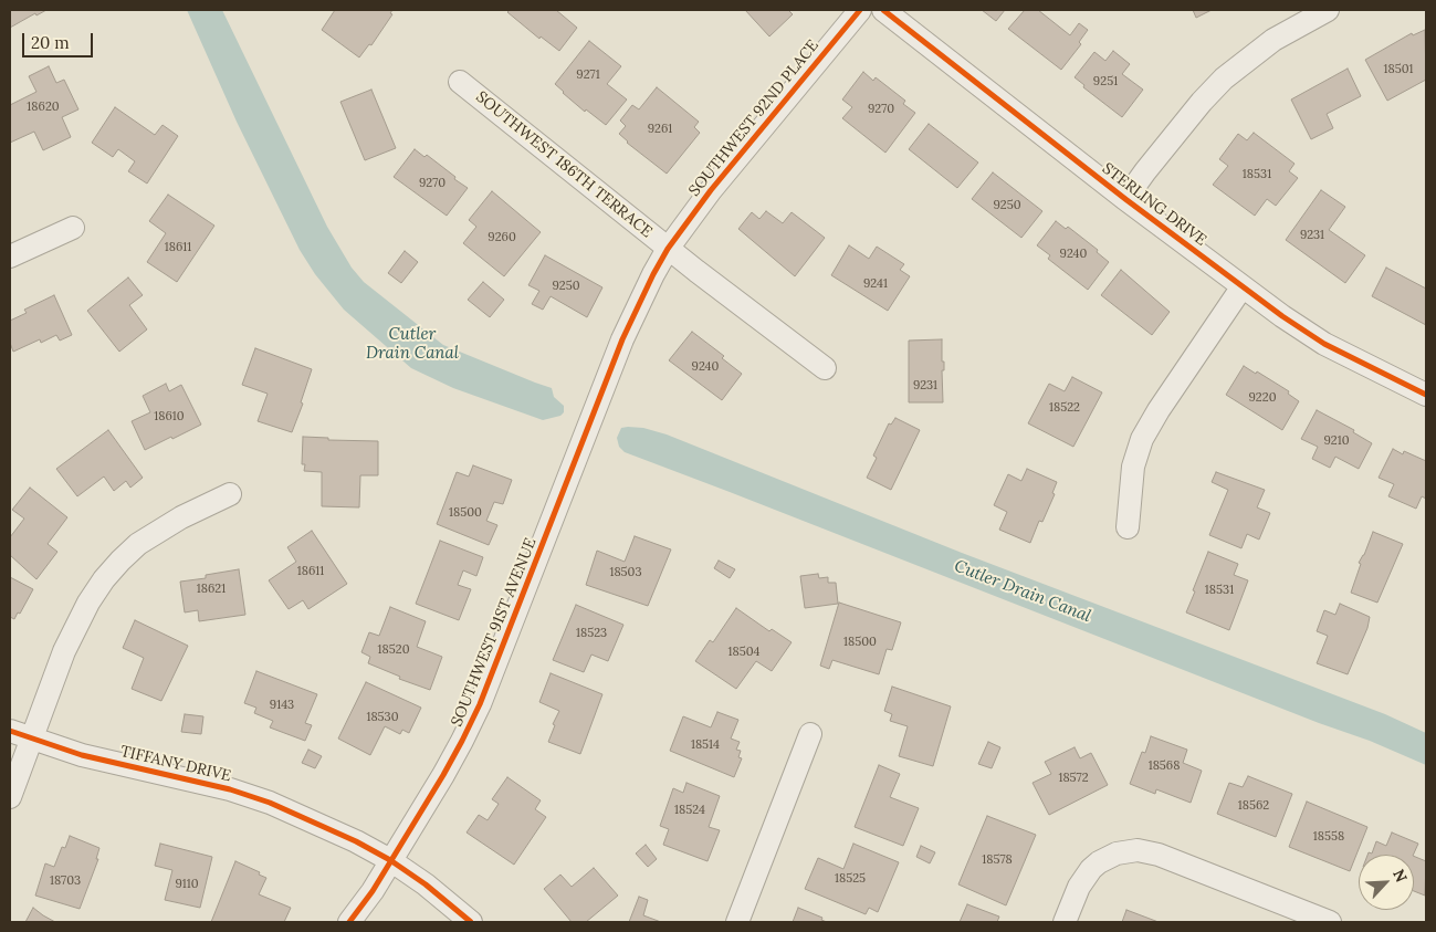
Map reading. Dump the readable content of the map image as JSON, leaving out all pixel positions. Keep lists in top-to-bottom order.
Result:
{
  "streets": {
    "street": [
      "SOUTHWEST 92ND PLACE",
      "SOUTHWEST 186TH TERRACE",
      "STERLING DRIVE",
      "SOUTHWEST 91ST AVENUE",
      "TIFFANY DRIVE"
    ]
  },
  "crossings": [
    ["SOUTHWEST 92ND PLACE", "SOUTHWEST 186TH TERRACE"],
    ["SOUTHWEST 92ND PLACE", "SOUTHWEST 91ST AVENUE"],
    ["SOUTHWEST 91ST AVENUE", "TIFFANY DRIVE"]
  ],
  "water": ["Cutler Drain Canal"],
  "house_numbers": [
    "18501",
    "9271",
    "9251",
    "18620",
    "9270",
    "9261",
    "18531",
    "9270",
    "9250",
    "9231",
    "9260",
    "18611",
    "9240",
    "9241",
    "9250",
    "9240",
    "9231",
    "9220",
    "18522",
    "18610",
    "9210",
    "18500",
    "18611",
    "18503",
    "18621",
    "18531",
    "18523",
    "18500",
    "18520",
    "18504",
    "9143",
    "18530",
    "18514",
    "18568",
    "18572",
    "18562",
    "18524",
    "18558",
    "18578",
    "18525",
    "18703",
    "9110"
  ],
  "scale_bar": "20 m",
  "north": "top right"
}
